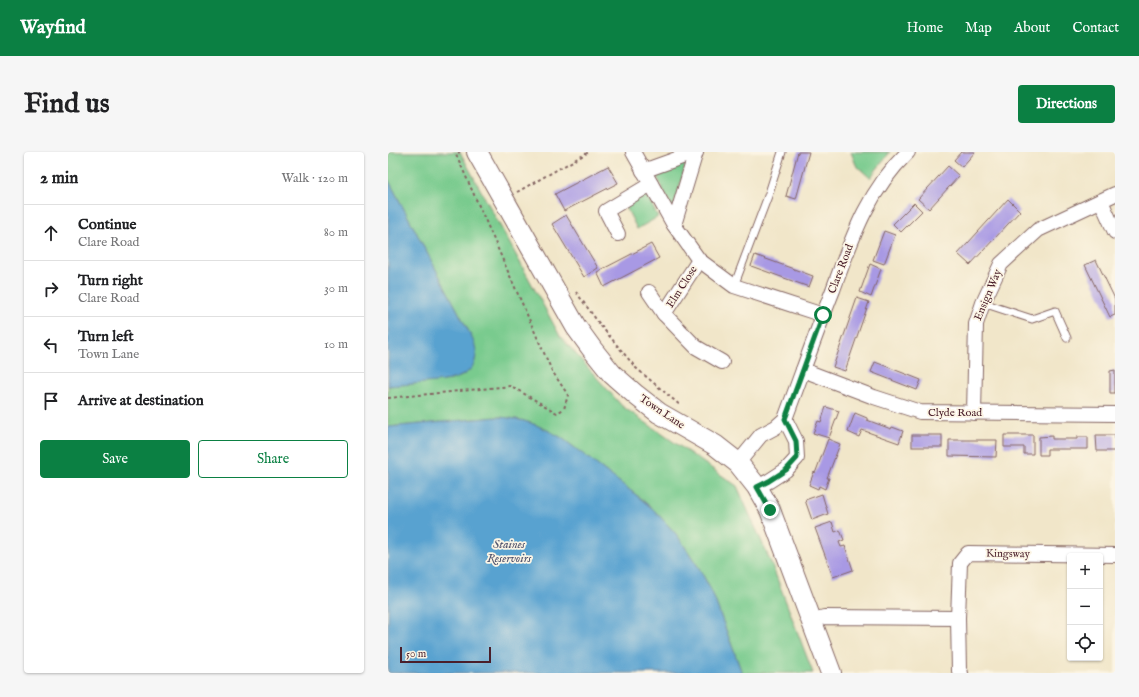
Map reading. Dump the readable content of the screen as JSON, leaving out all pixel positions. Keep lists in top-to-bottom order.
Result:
{
  "streets": {
    "main road": ["Town Lane"],
    "street": [
      "Clare Road",
      "Elm Close",
      "Ensign Way",
      "Clyde Road",
      "Kingsway"
    ]
  },
  "crossings": [
    ["Clare Road", "Clyde Road"],
    ["Ensign Way", "Clyde Road"]
  ],
  "water": ["Staines Reservoirs"],
  "scale_bar": "50 m",
  "page": {
    "header": "Wayfind",
    "nav": [
      "Home",
      "Map",
      "About",
      "Contact"
    ],
    "buttons": [
      "Directions",
      ["Save", "Share"]
    ],
    "title": "Find us",
    "heading": ["2 min", "Walk · 120 m"],
    "list": [
      ["Continue", "Clare Road", "80 m"],
      ["Turn right", "Clare Road", "30 m"],
      ["Turn left", "Town Lane", "10 m"],
      "Arrive at destination"
    ],
    "map_buttons": ["+", "−"],
    "scale": "50 m"
  }
}
